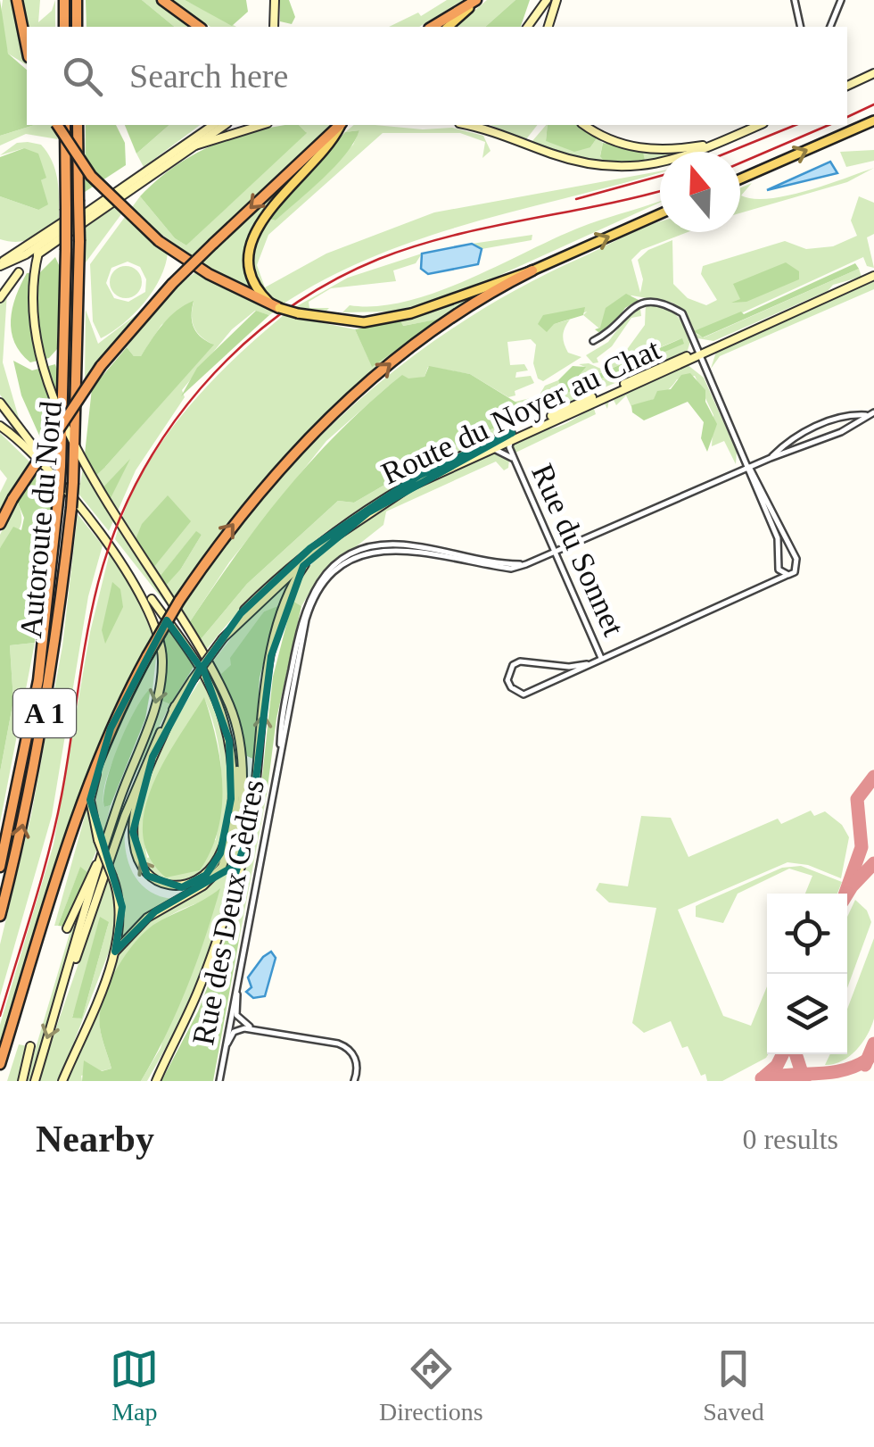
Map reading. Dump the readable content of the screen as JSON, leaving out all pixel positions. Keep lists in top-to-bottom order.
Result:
{
  "streets": {
    "highway": ["Autoroute du Nord", "A 1"],
    "street": ["Route du Noyer au Chat", "Rue du Sonnet", "Rue des Deux Cèdres"]
  },
  "crossings": [
    ["Route du Noyer au Chat", "Rue du Sonnet"],
    ["Rue du Sonnet", "Rue des Deux Cèdres"]
  ],
  "north": "top",
  "page": {
    "search": "Search here",
    "heading": ["Nearby", "0 results"],
    "nav": ["Map", "Directions", "Saved"]
  }
}
